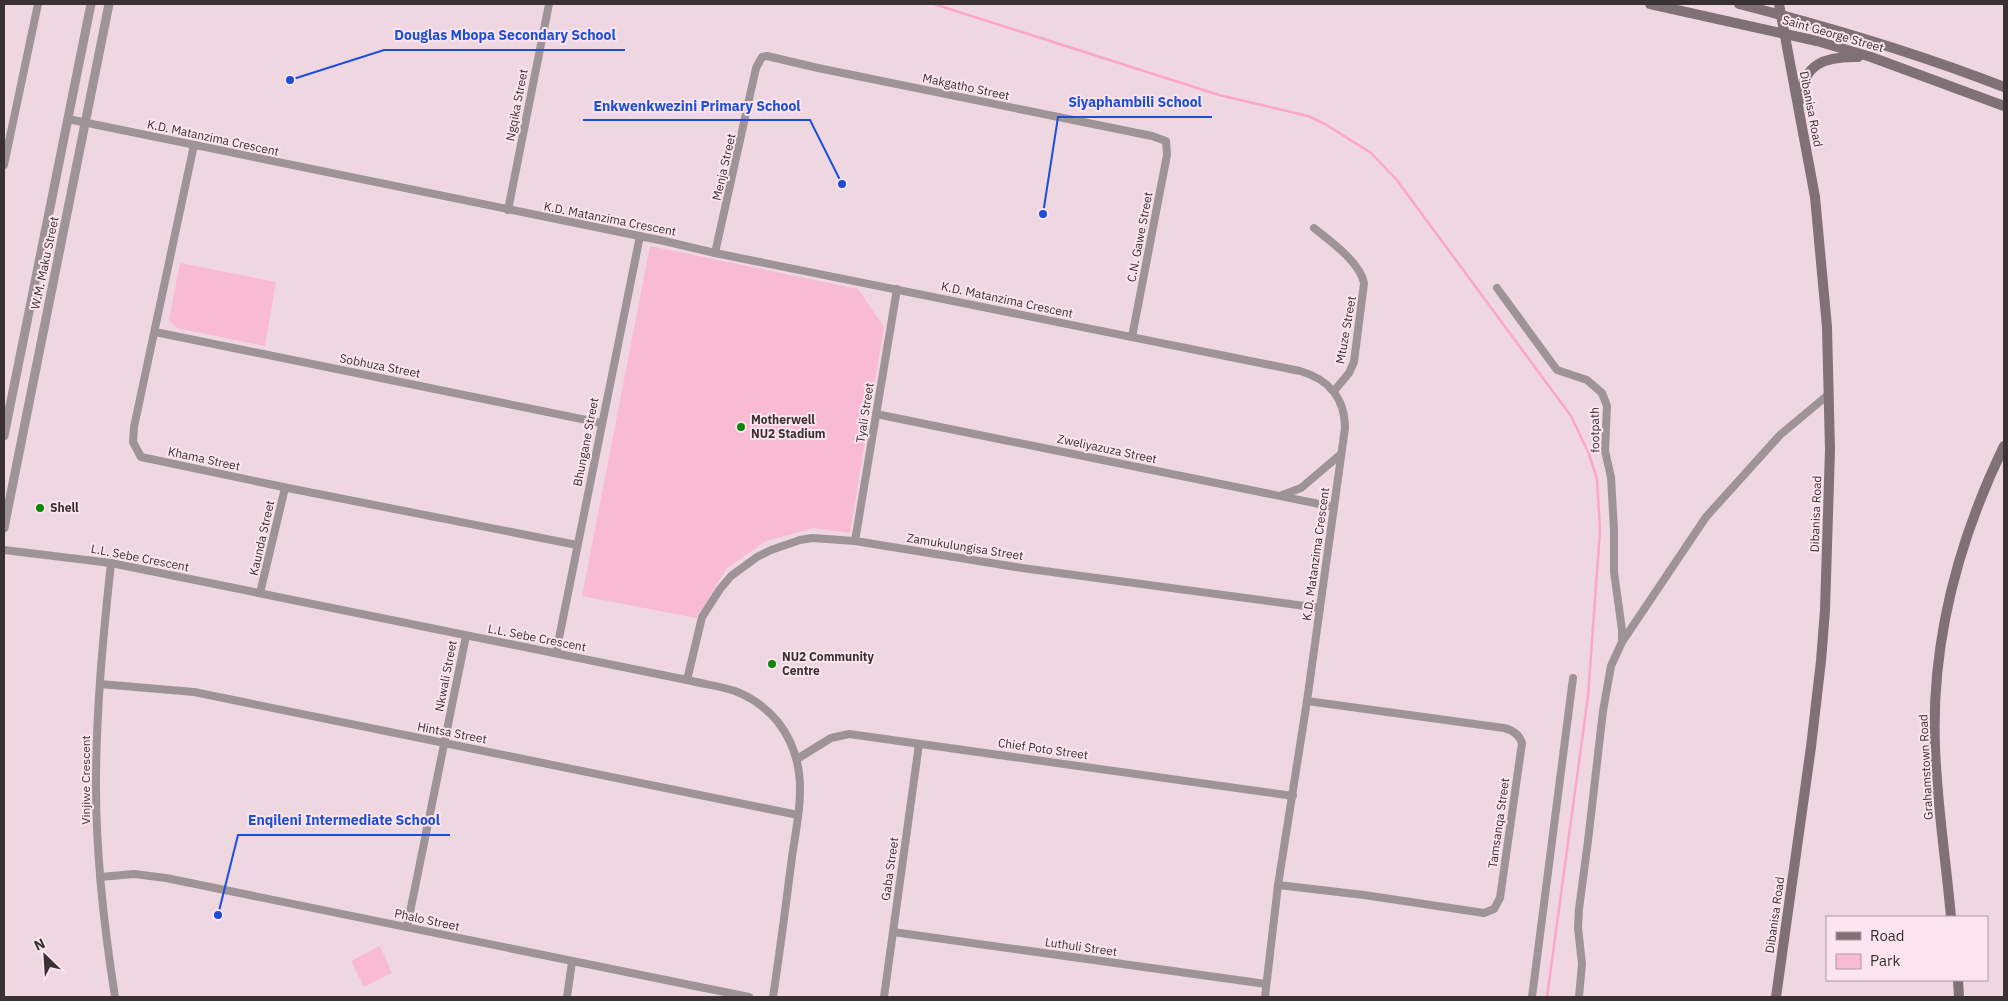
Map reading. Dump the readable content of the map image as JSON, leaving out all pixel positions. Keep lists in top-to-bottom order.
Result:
{
  "streets": {
    "main road": ["Saint George Street", "Dibanisa Road", "Grahamstown Road"],
    "street": [
      "Makgatho Street",
      "Ngqika Street",
      "K.D. Matanzima Crescent",
      "Menja Street",
      "C.N. Gawe Street",
      "W.M. Maku Street",
      "Mtuze Street",
      "Sobhuza Street",
      "Tyali Street",
      "footpath",
      "Bhungane Street",
      "Zweliyazuza Street",
      "Khama Street",
      "Kaunda Street",
      "Zamukulungisa Street",
      "L.L. Sebe Crescent",
      "Nkwali Street",
      "Hintsa Street",
      "Chief Poto Street",
      "Vinjiwe Crescent",
      "Tamsanqa Street",
      "Gaba Street",
      "Phalo Street",
      "Luthuli Street"
    ]
  },
  "crossings": [
    ["Saint George Street", "Dibanisa Road"],
    ["Makgatho Street", "Menja Street"],
    ["Makgatho Street", "C.N. Gawe Street"],
    ["Ngqika Street", "K.D. Matanzima Crescent"],
    ["K.D. Matanzima Crescent", "Menja Street"],
    ["K.D. Matanzima Crescent", "C.N. Gawe Street"],
    ["K.D. Matanzima Crescent", "W.M. Maku Street"],
    ["K.D. Matanzima Crescent", "Mtuze Street"],
    ["K.D. Matanzima Crescent", "Tyali Street"],
    ["K.D. Matanzima Crescent", "Bhungane Street"],
    ["K.D. Matanzima Crescent", "Zweliyazuza Street"],
    ["K.D. Matanzima Crescent", "Khama Street"],
    ["K.D. Matanzima Crescent", "Zamukulungisa Street"],
    ["K.D. Matanzima Crescent", "Chief Poto Street"],
    ["K.D. Matanzima Crescent", "Tamsanqa Street"],
    ["K.D. Matanzima Crescent", "Luthuli Street"],
    ["Sobhuza Street", "Bhungane Street"],
    ["Sobhuza Street", "Khama Street"],
    ["Tyali Street", "Zweliyazuza Street"],
    ["Tyali Street", "Zamukulungisa Street"],
    ["Bhungane Street", "Khama Street"],
    ["Bhungane Street", "L.L. Sebe Crescent"],
    ["Khama Street", "Kaunda Street"],
    ["Kaunda Street", "L.L. Sebe Crescent"],
    ["Zamukulungisa Street", "L.L. Sebe Crescent"],
    ["L.L. Sebe Crescent", "Nkwali Street"],
    ["L.L. Sebe Crescent", "Hintsa Street"],
    ["L.L. Sebe Crescent", "Chief Poto Street"],
    ["L.L. Sebe Crescent", "Vinjiwe Crescent"],
    ["Nkwali Street", "Hintsa Street"],
    ["Nkwali Street", "Phalo Street"],
    ["Hintsa Street", "Vinjiwe Crescent"],
    ["Chief Poto Street", "Gaba Street"],
    ["Vinjiwe Crescent", "Phalo Street"],
    ["Gaba Street", "Luthuli Street"]
  ],
  "places": [
    "Douglas Mbopa Secondary School",
    "Enkwenkwezini Primary School",
    "Siyaphambili School",
    "Motherwell NU2 Stadium",
    "Shell",
    "NU2 Community Centre",
    "Enqileni Intermediate School"
  ],
  "legend": ["Road", "Park"],
  "north": "top left"
}
